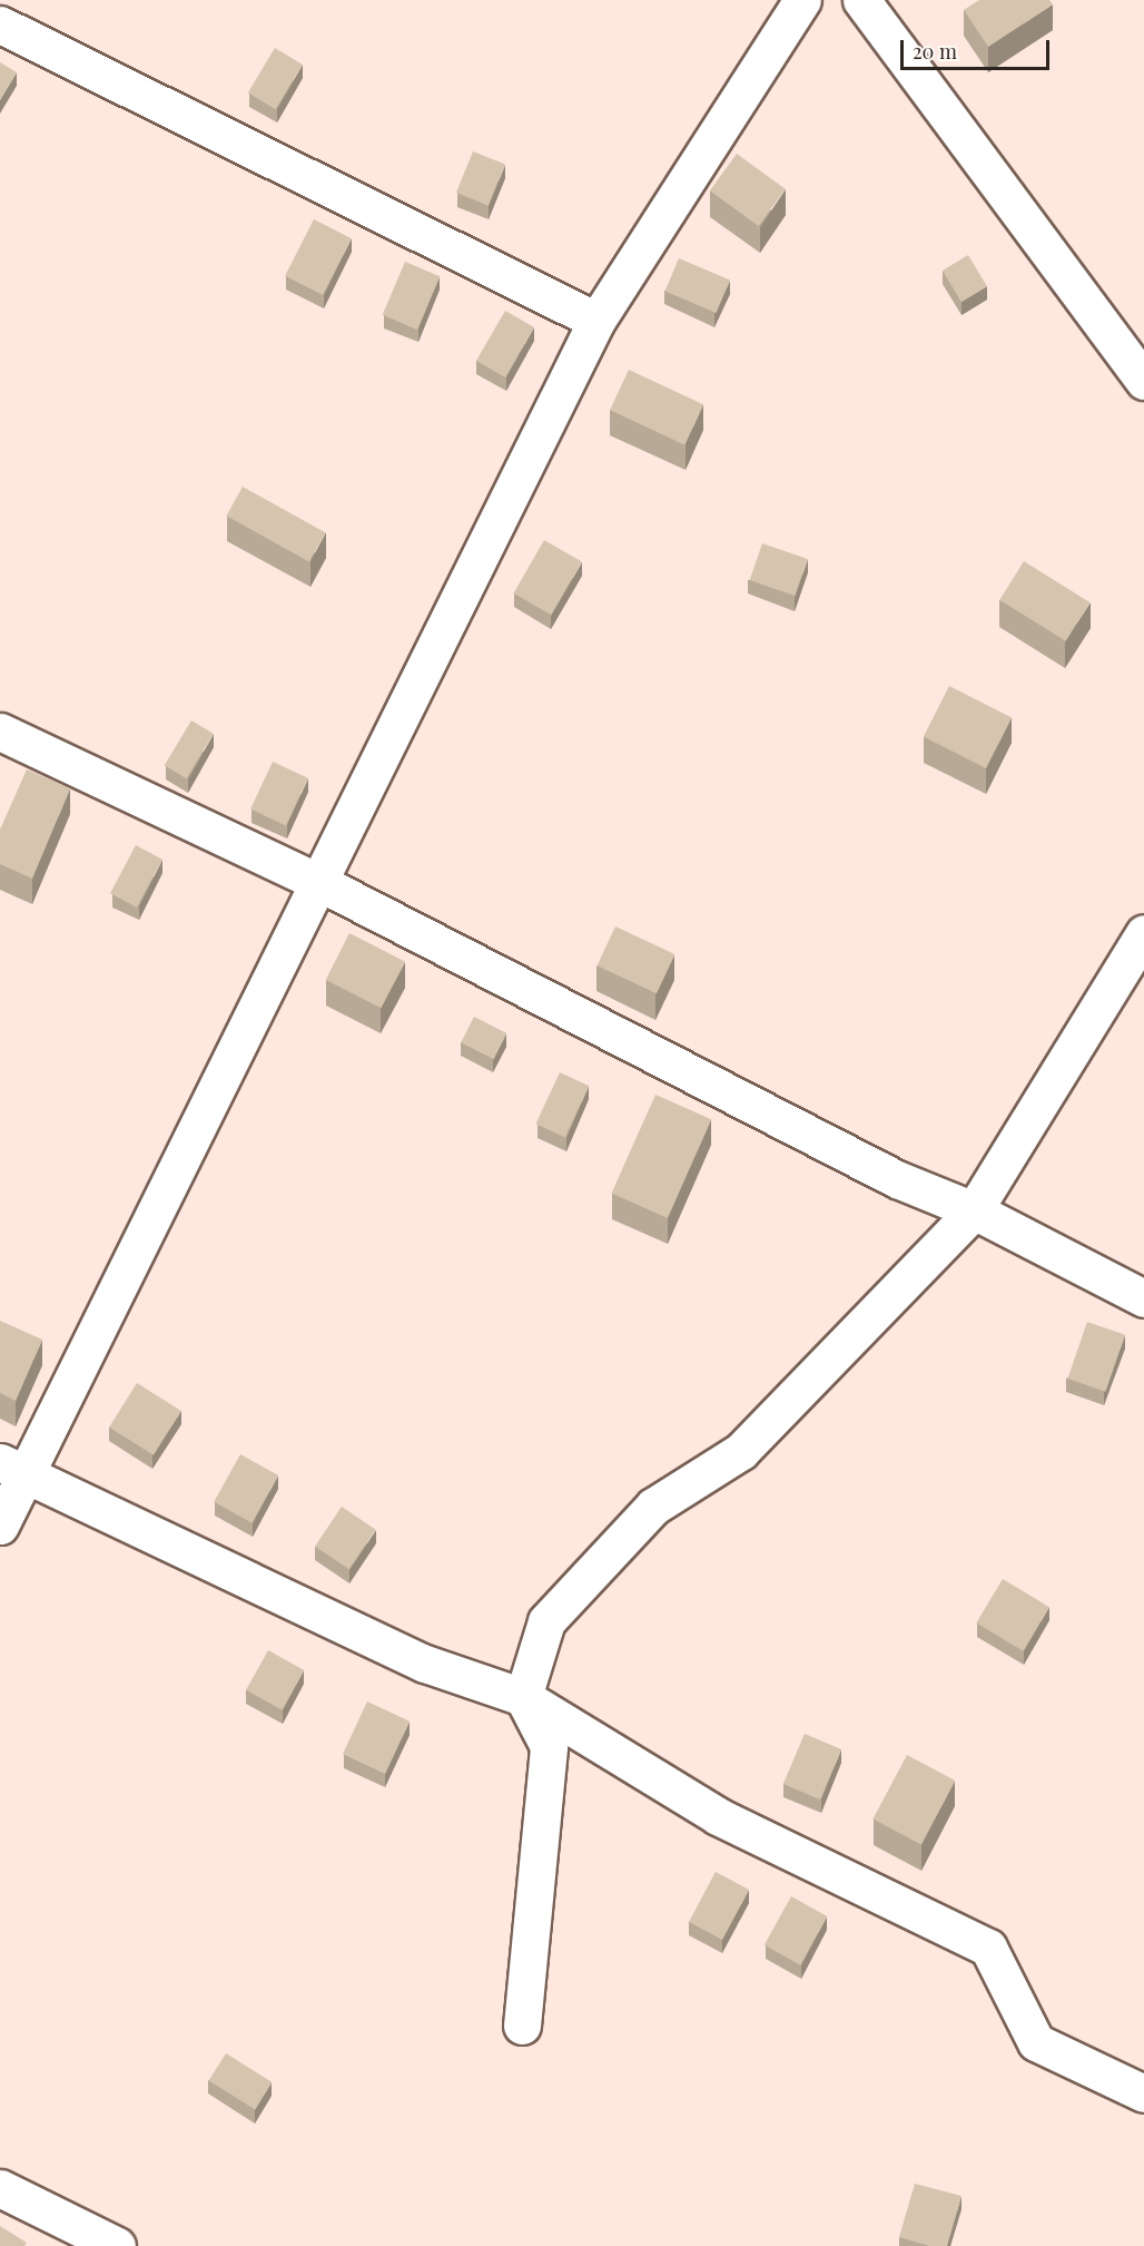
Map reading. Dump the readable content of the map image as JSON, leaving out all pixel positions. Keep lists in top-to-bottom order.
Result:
{
  "scale_bar": "20 m"
}
